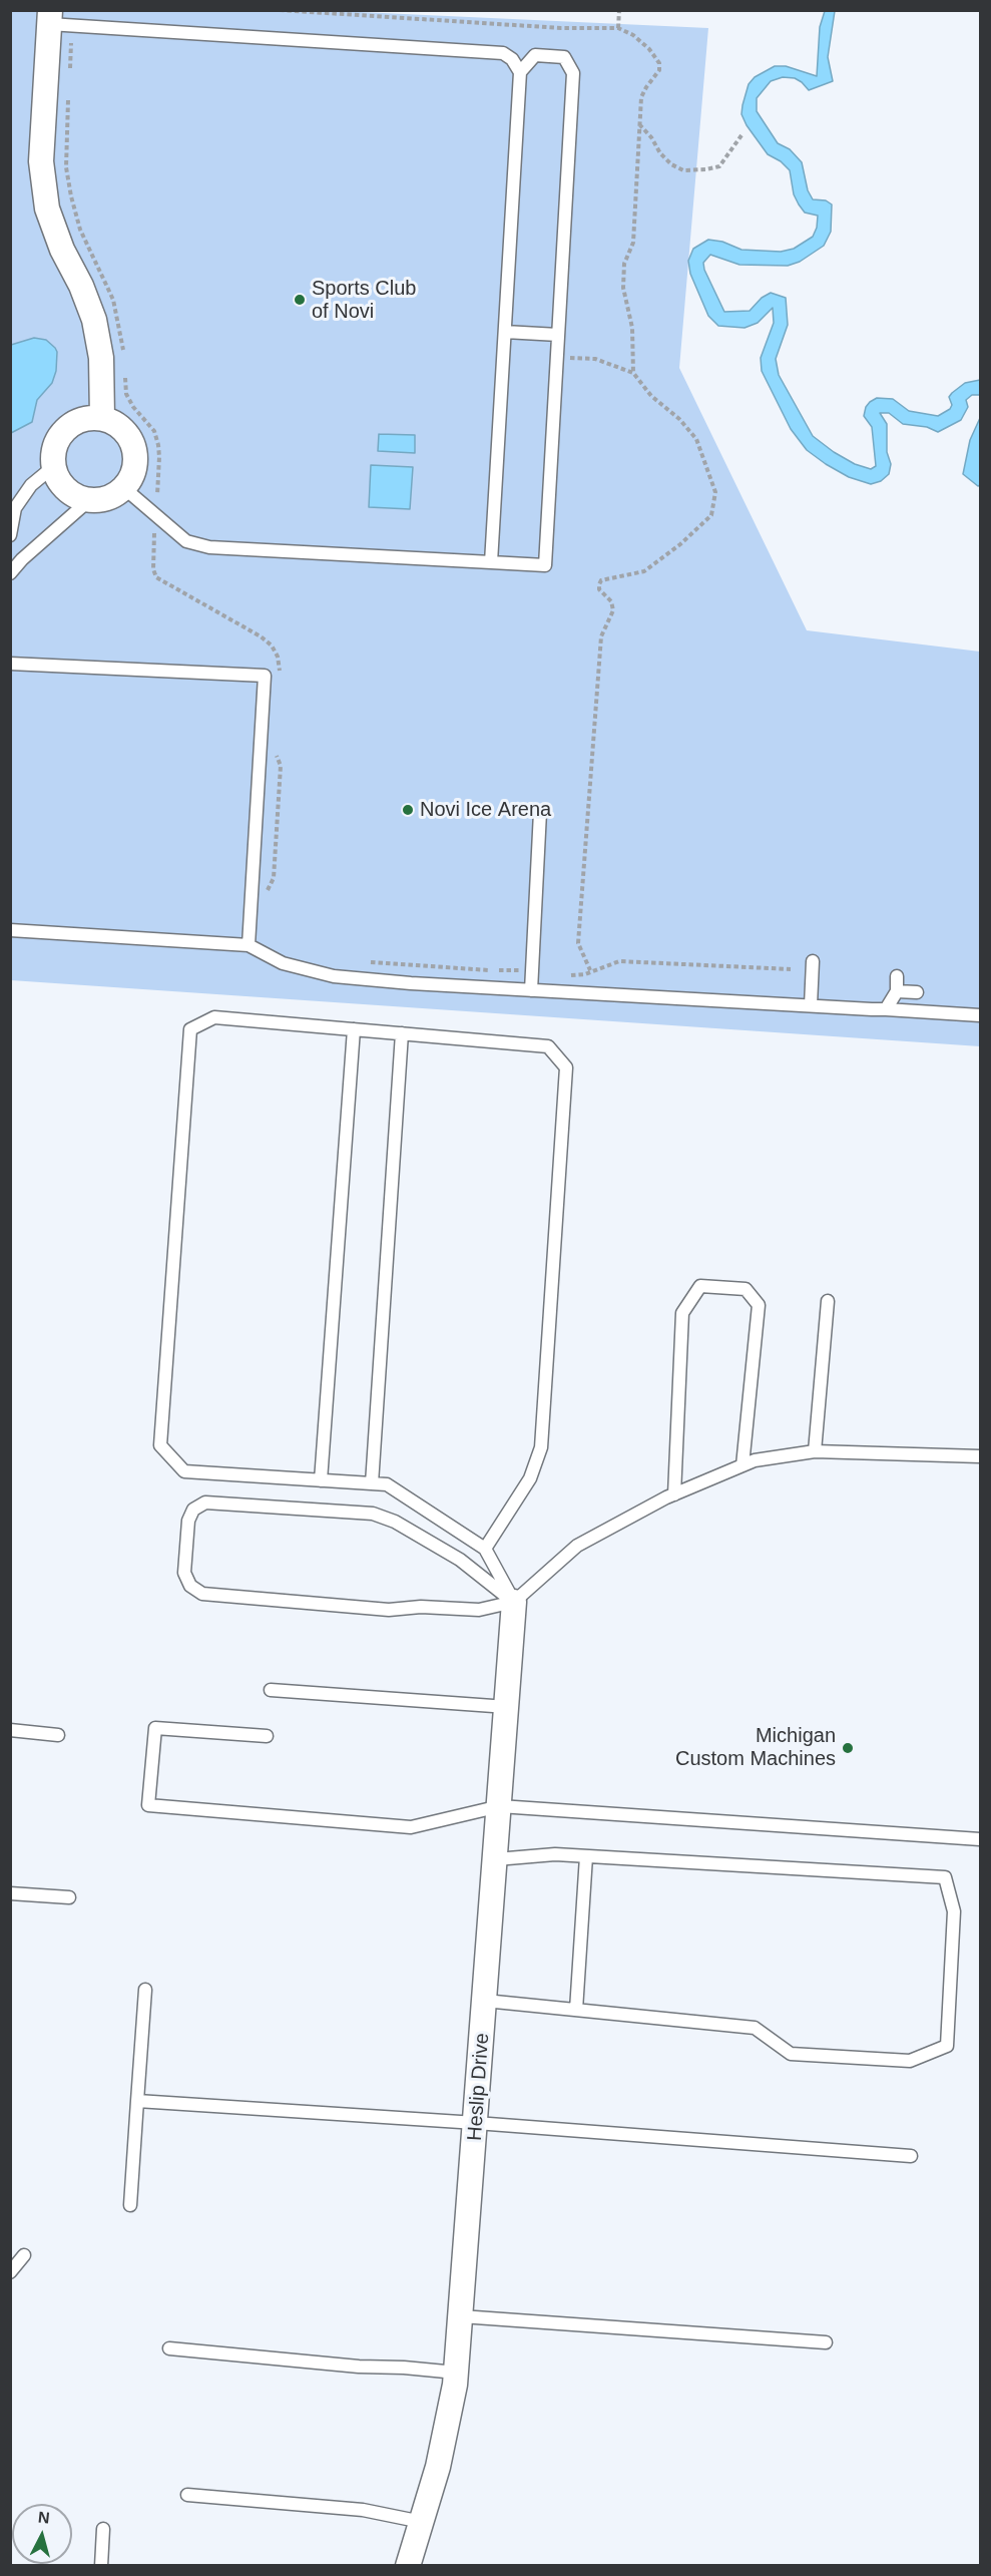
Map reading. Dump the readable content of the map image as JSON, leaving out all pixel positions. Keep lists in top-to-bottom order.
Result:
{
  "streets": {
    "street": ["Heslip Drive"]
  },
  "places": ["Sports Club of Novi", "Novi Ice Arena", "Michigan Custom Machines"],
  "north": "top"
}
